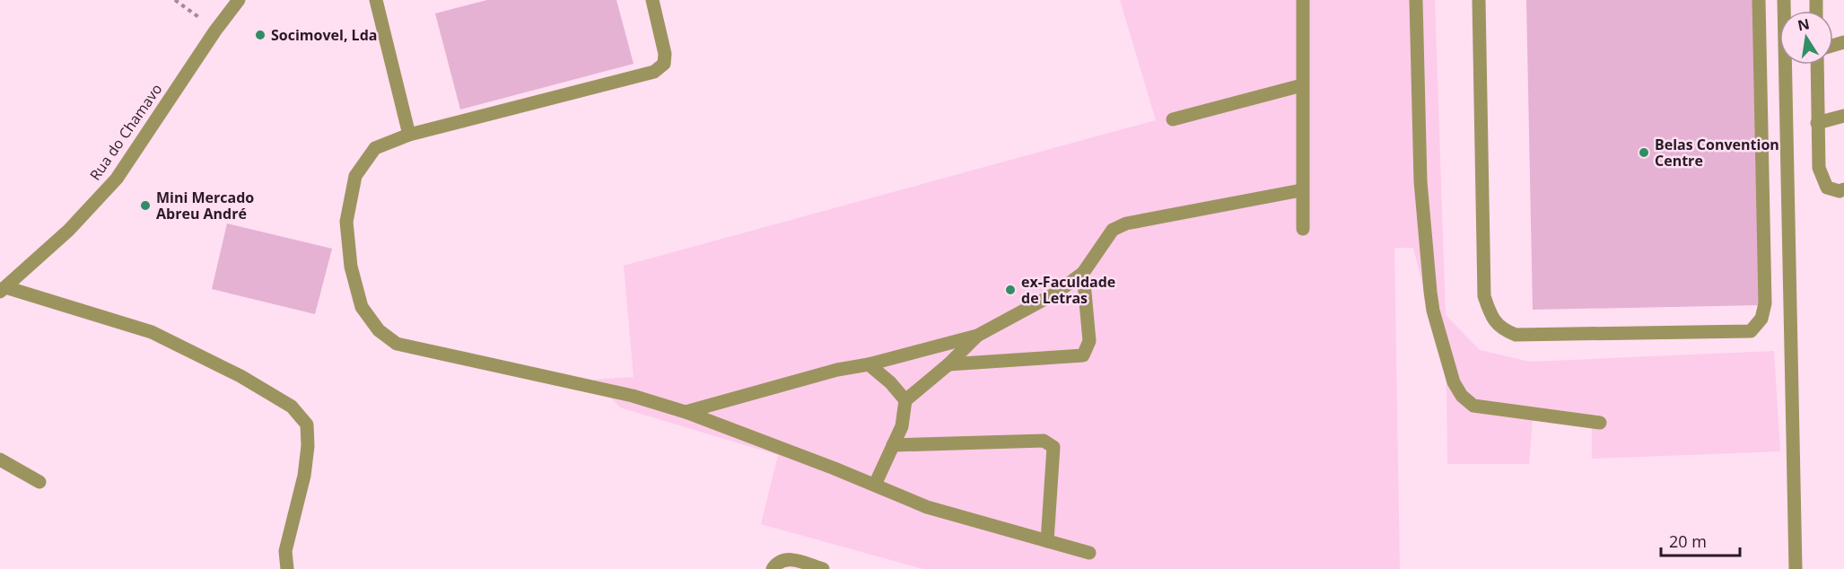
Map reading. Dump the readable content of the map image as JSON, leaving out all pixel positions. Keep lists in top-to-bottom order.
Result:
{
  "streets": {
    "street": ["Rua do Chamavo"]
  },
  "places": [
    "Socimovel, Lda",
    "Belas Convention Centre",
    "Mini Mercado Abreu André",
    "ex-Faculdade de Letras"
  ],
  "scale_bar": "20 m",
  "north": "top"
}
